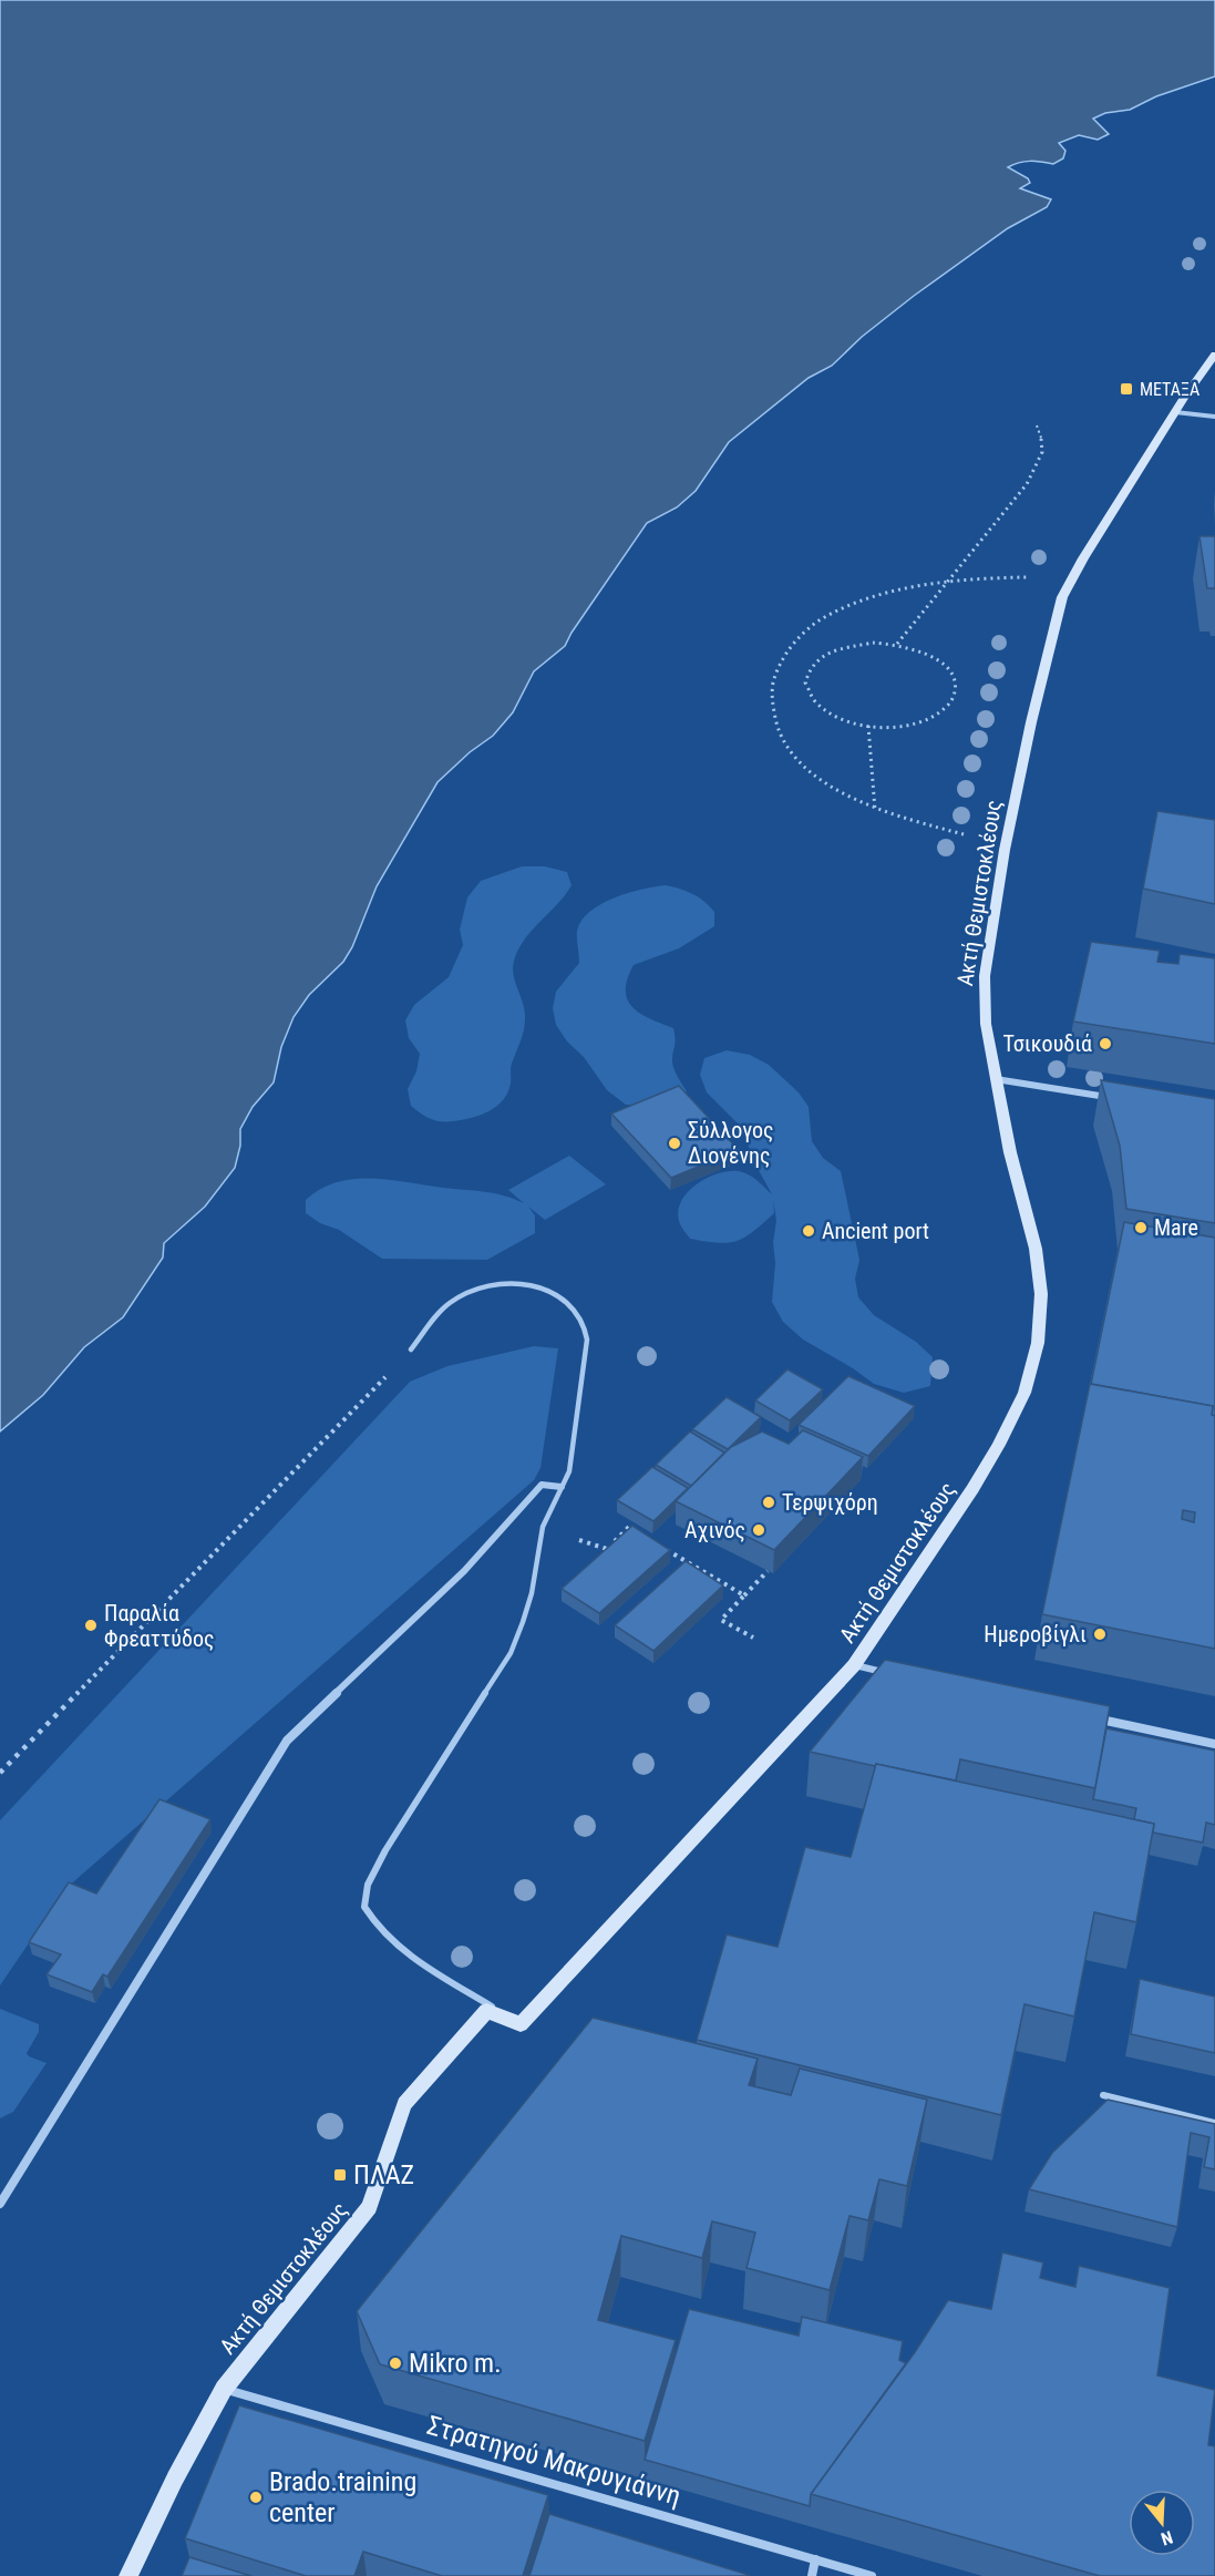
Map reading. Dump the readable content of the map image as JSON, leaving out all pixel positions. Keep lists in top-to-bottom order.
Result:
{
  "streets": {
    "main road": ["Ακτή Θεμιστοκλέους"],
    "street": ["Στρατηγού Μακρυγιάννη"]
  },
  "crossings": [
    ["Ακτή Θεμιστοκλέους", "Στρατηγού Μακρυγιάννη"]
  ],
  "places": {
    "transit": ["ΜΕΤΑΞΑ", "ΠΛΑΖ"],
    "other": [
      "Τσικουδιά",
      "Σύλλογος Διογένης",
      "Mare",
      "Ancient port",
      "Τερψιχόρη",
      "Αχινός",
      "Παραλία Φρεαττύδος",
      "Ημεροβίγλι",
      "Mikro m.",
      "Brado.training center"
    ]
  },
  "north": "bottom"
}
